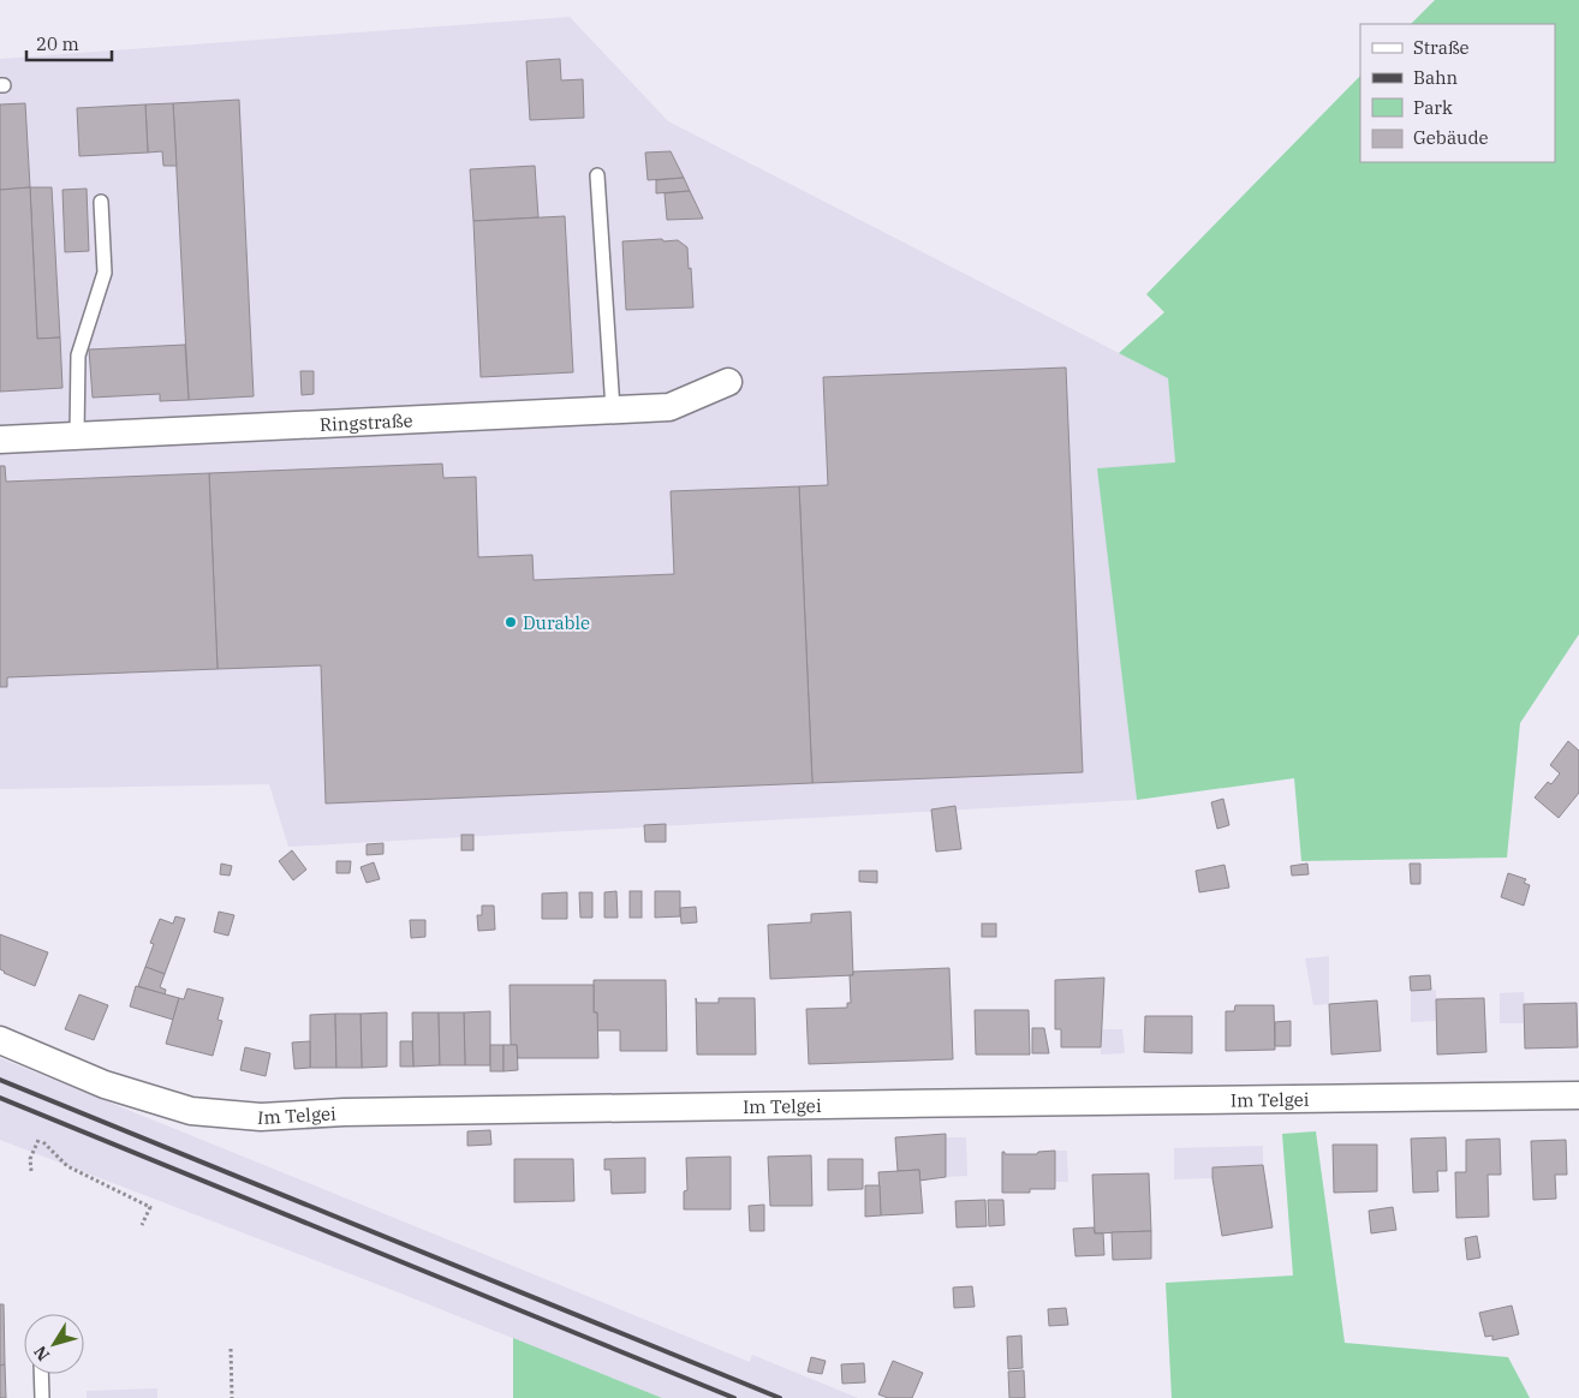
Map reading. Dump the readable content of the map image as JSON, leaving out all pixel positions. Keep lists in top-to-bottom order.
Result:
{
  "streets": {
    "street": ["Ringstraße", "Im Telgei"]
  },
  "places": ["Durable"],
  "legend": [
    "Straße",
    "Bahn",
    "Park",
    "Gebäude"
  ],
  "scale_bar": "20 m",
  "north": "bottom left"
}
